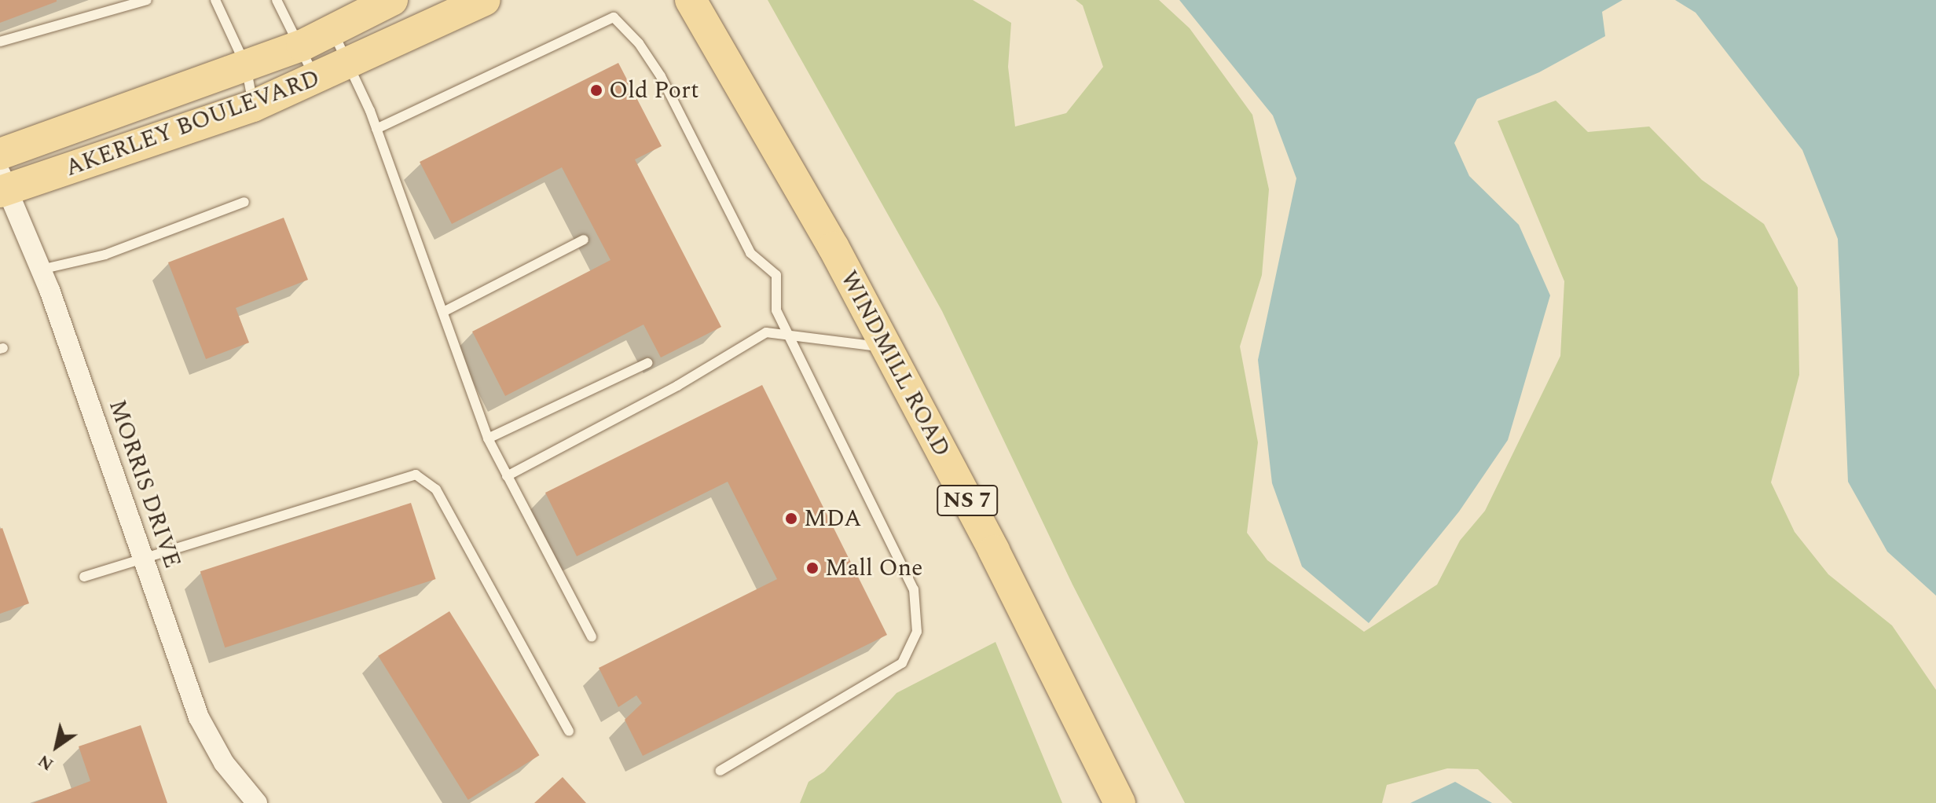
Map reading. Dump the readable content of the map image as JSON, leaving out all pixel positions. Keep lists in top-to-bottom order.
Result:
{
  "streets": {
    "main road": ["AKERLEY BOULEVARD", "WINDMILL ROAD", "NS 7"],
    "street": ["MORRIS DRIVE"]
  },
  "crossings": [
    ["AKERLEY BOULEVARD", "MORRIS DRIVE"]
  ],
  "places": ["Old Port", "MDA", "Mall One"],
  "north": "bottom left"
}
